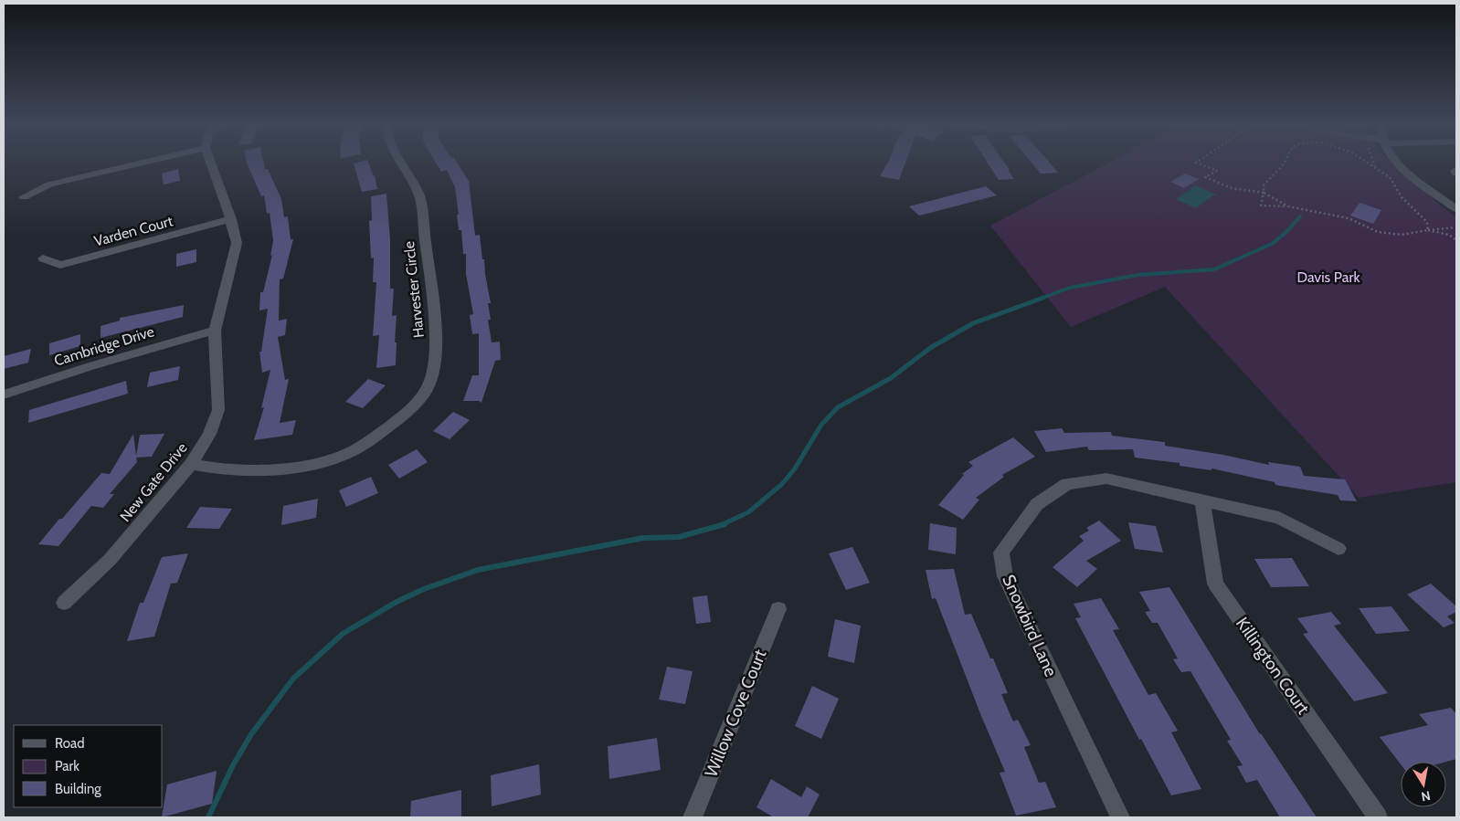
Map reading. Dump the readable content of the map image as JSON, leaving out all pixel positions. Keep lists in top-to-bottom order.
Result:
{
  "streets": {
    "street": [
      "Varden Court",
      "Harvester Circle",
      "Cambridge Drive",
      "New Gate Drive",
      "Snowbird Lane",
      "Killington Court",
      "Willow Cove Court"
    ]
  },
  "crossings": [
    ["Varden Court", "New Gate Drive"],
    ["Harvester Circle", "New Gate Drive"],
    ["Cambridge Drive", "New Gate Drive"],
    ["Snowbird Lane", "Killington Court"]
  ],
  "parks": ["Davis Park"],
  "legend": ["Road", "Park", "Building"],
  "north": "bottom"
}
